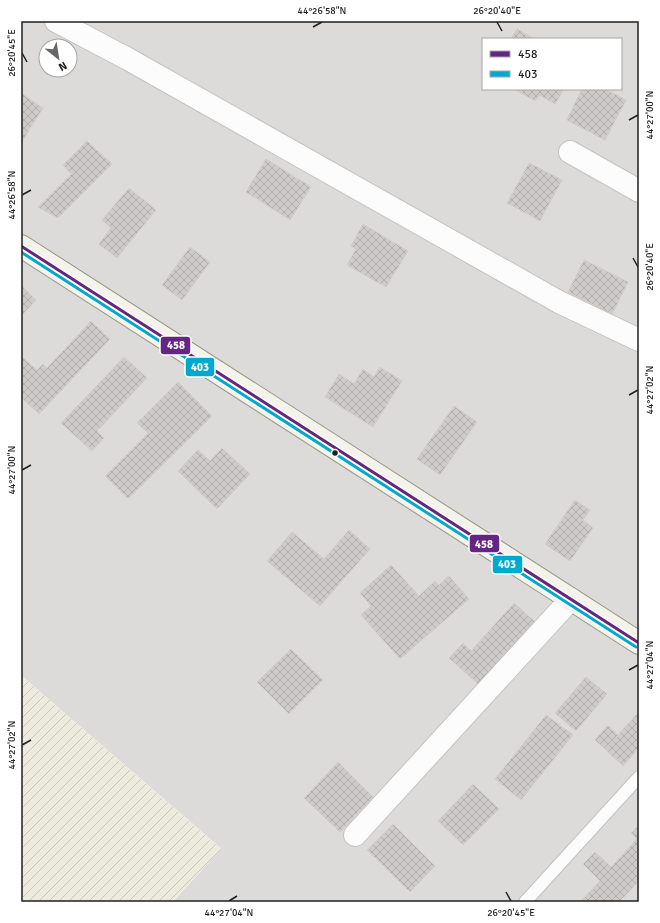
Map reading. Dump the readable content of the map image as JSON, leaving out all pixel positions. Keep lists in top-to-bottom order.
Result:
{
  "lines": ["transit line 458", "transit line 403"],
  "legend": ["458", "403"],
  "north": "bottom right",
  "coordinates": [
    "44°26'58\"N",
    "26°20'40\"E",
    "26°20'45\"E",
    "44°27'00\"N",
    "44°27'02\"N",
    "44°27'04\"N"
  ]
}
